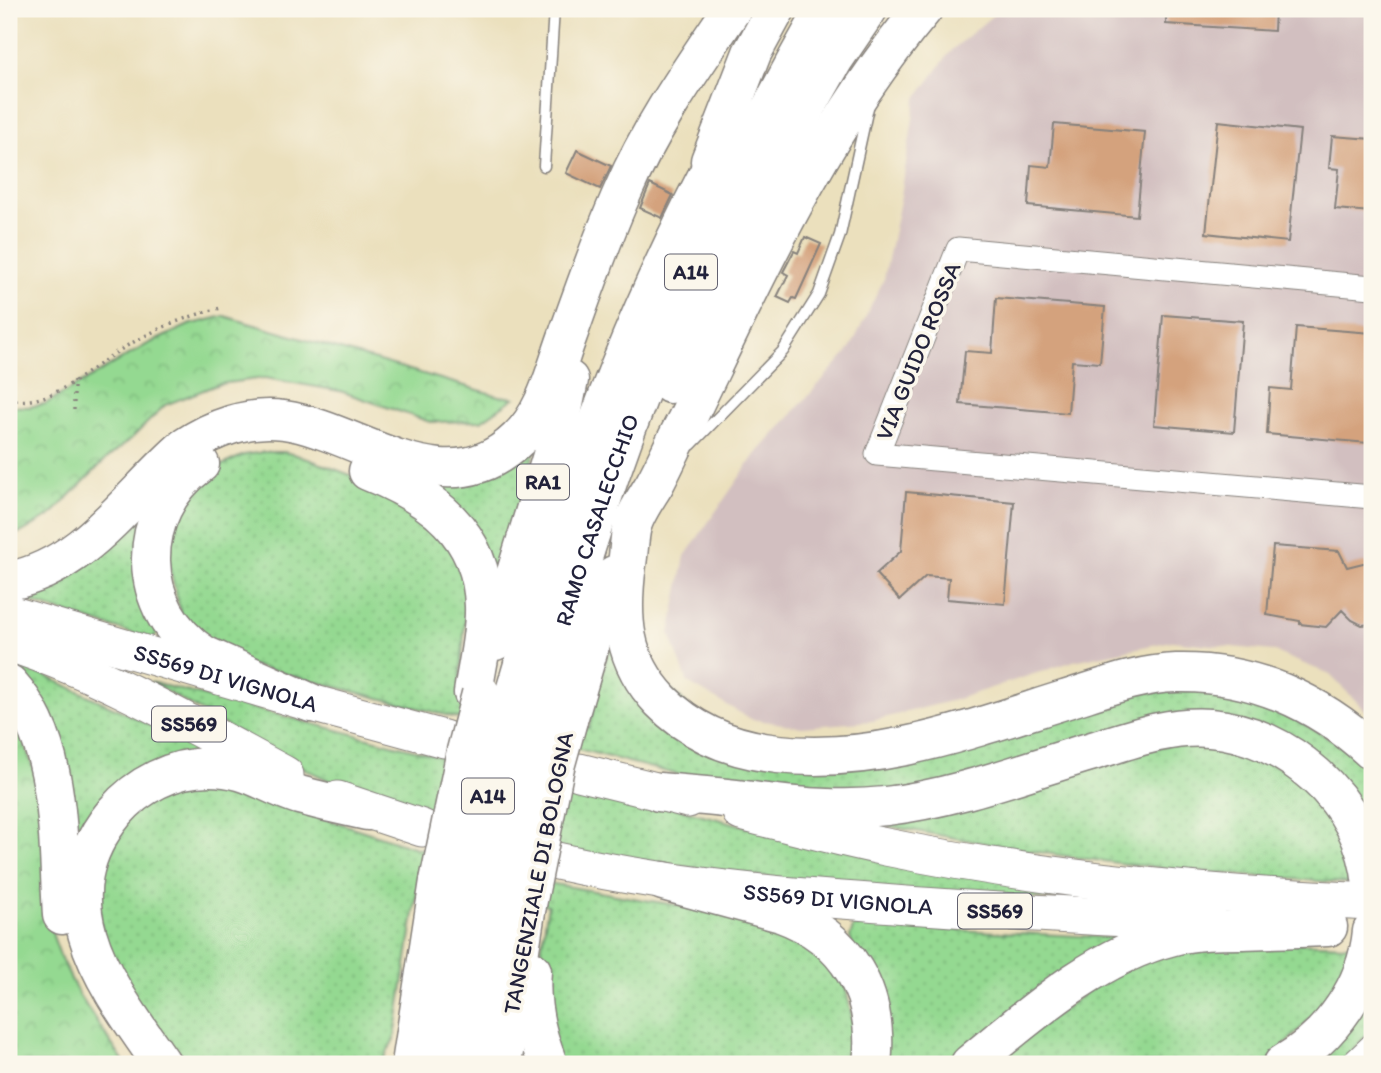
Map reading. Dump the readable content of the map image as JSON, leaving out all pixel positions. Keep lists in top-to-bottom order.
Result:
{
  "streets": {
    "highway": [
      "A14",
      "RA1",
      "RAMO CASALECCHIO",
      "SS569 DI VIGNOLA",
      "SS569",
      "TANGENZIALE DI BOLOGNA"
    ],
    "street": ["VIA GUIDO ROSSA"]
  },
  "crossings": [
    ["RA1", "TANGENZIALE DI BOLOGNA"],
    ["RAMO CASALECCHIO", "TANGENZIALE DI BOLOGNA"],
    ["SS569 DI VIGNOLA", "TANGENZIALE DI BOLOGNA"]
  ]
}
